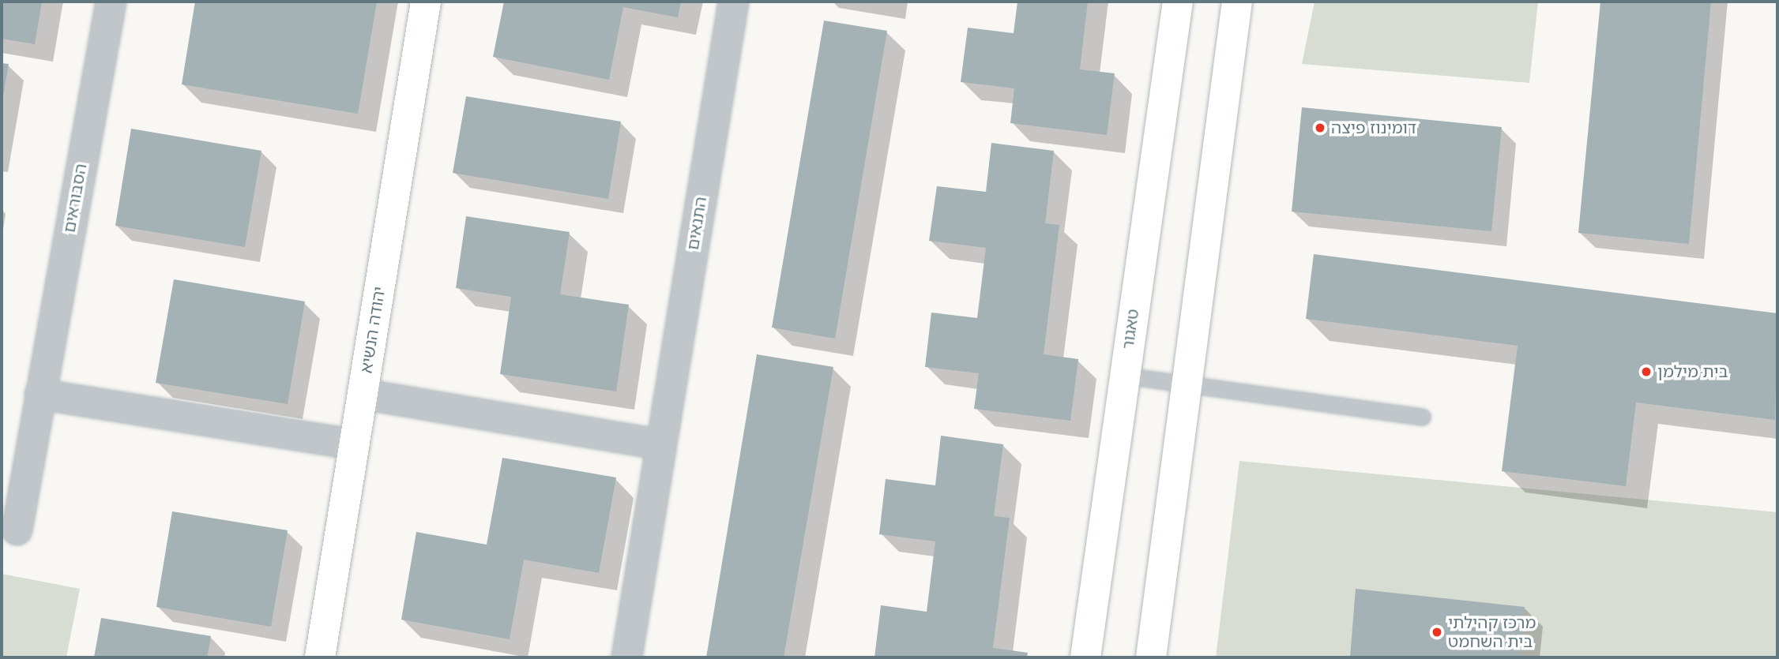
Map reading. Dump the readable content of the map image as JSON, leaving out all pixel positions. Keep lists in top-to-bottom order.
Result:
{
  "streets": {
    "street": [
      "הסבוראים",
      "התנאים",
      "טאגור",
      "יהודה הנשיא"
    ]
  },
  "places": ["דומינוז פיצה", "בית מילמן", "מרכז קהילתי בית השחמט"]
}
